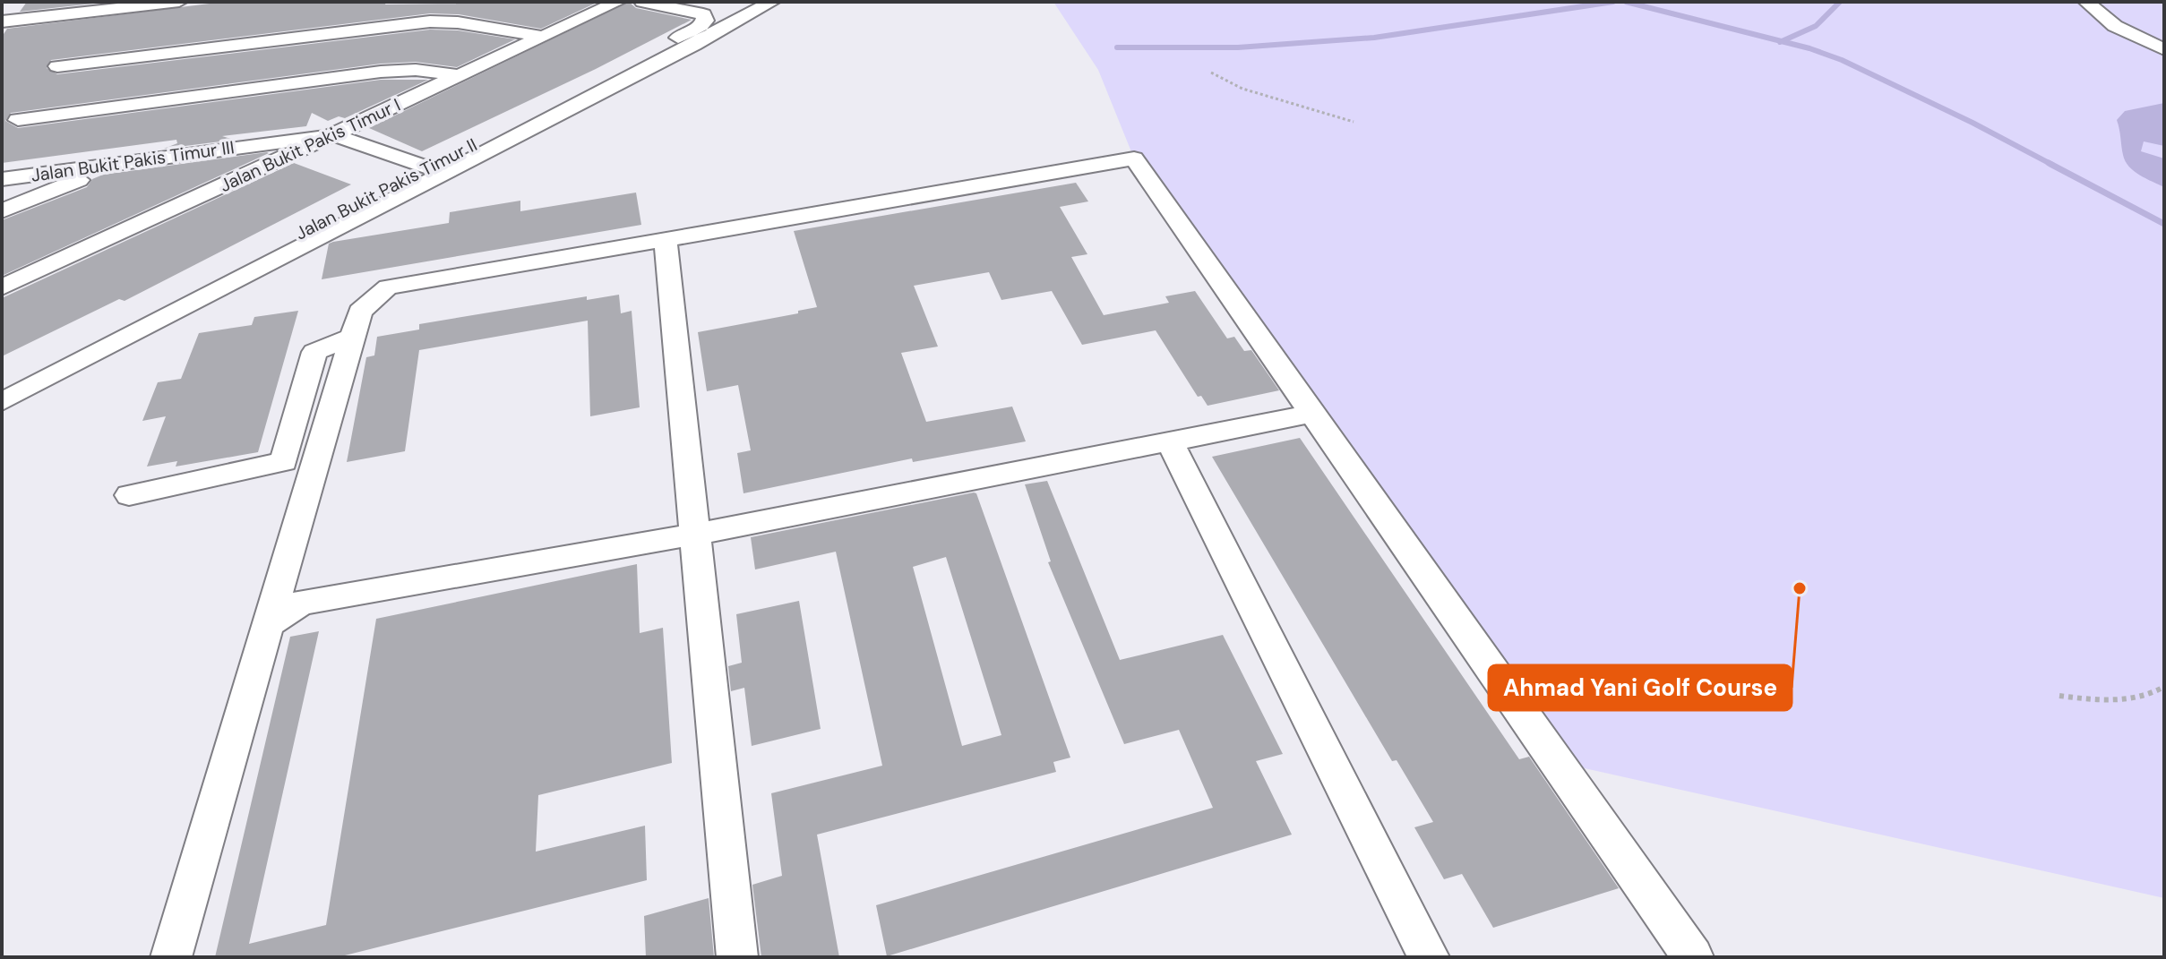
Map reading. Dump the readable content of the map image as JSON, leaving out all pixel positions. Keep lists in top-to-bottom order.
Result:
{
  "streets": {
    "street": ["Jalan Bukit Pakis Timur I", "Jalan Bukit Pakis Timur III", "Jalan Bukit Pakis Timur II"]
  },
  "crossings": [
    ["Jalan Bukit Pakis Timur I", "Jalan Bukit Pakis Timur III"],
    ["Jalan Bukit Pakis Timur III", "Jalan Bukit Pakis Timur II"]
  ],
  "places": ["Ahmad Yani Golf Course"]
}
